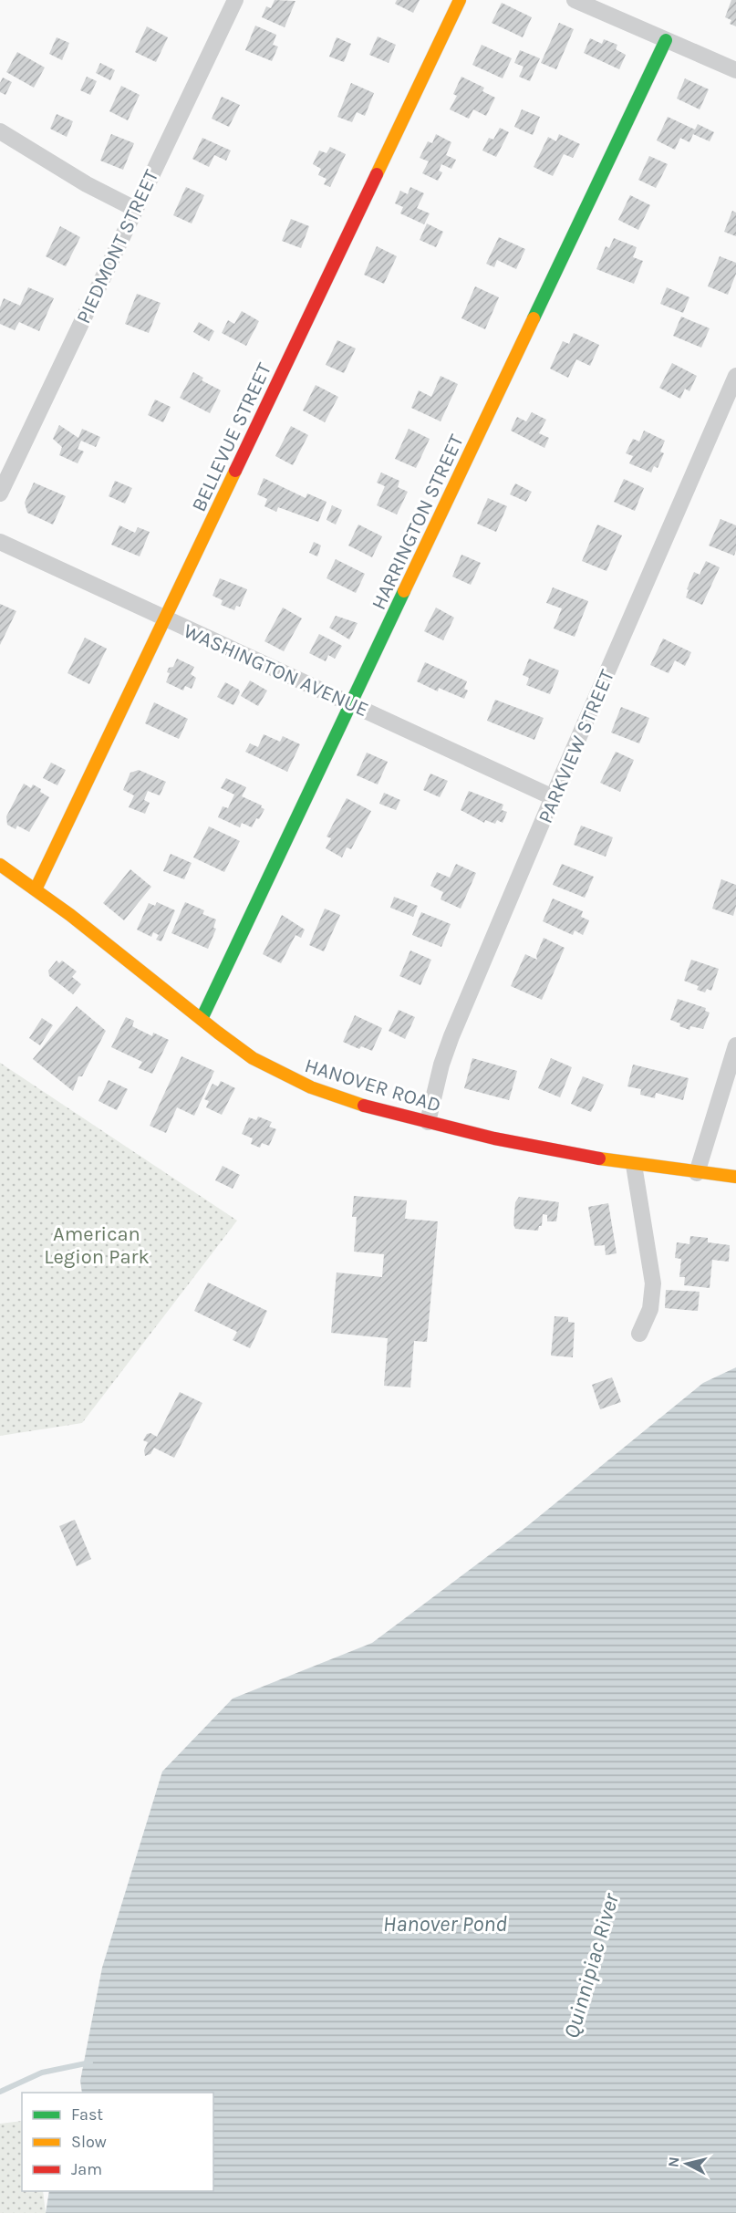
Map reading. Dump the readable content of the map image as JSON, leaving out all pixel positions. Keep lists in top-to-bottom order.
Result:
{
  "streets": {
    "street": [
      "PIEDMONT STREET",
      "BELLEVUE STREET",
      "HARRINGTON STREET",
      "WASHINGTON AVENUE",
      "PARKVIEW STREET",
      "HANOVER ROAD"
    ]
  },
  "crossings": [
    ["BELLEVUE STREET", "WASHINGTON AVENUE"],
    ["BELLEVUE STREET", "HANOVER ROAD"],
    ["HARRINGTON STREET", "WASHINGTON AVENUE"],
    ["HARRINGTON STREET", "HANOVER ROAD"],
    ["WASHINGTON AVENUE", "PARKVIEW STREET"],
    ["PARKVIEW STREET", "HANOVER ROAD"]
  ],
  "water": ["Hanover Pond", "Quinnipiac River"],
  "parks": ["American Legion Park"],
  "legend": ["Fast", "Slow", "Jam"],
  "north": "left"
}
